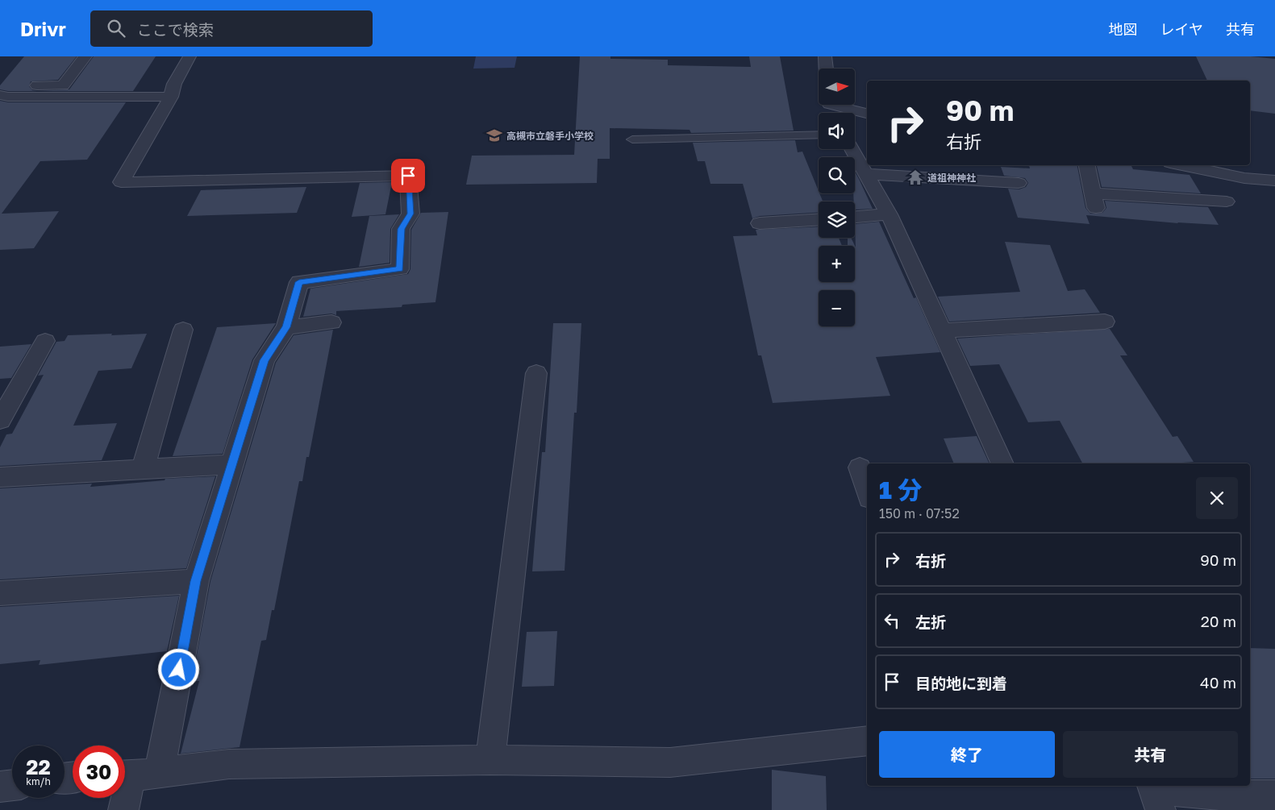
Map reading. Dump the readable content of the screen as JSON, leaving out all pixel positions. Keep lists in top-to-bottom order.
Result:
{
  "places": {
    "school or university": ["高槻市立磐手小学校"],
    "temple": ["道祖神神社"]
  },
  "north": "right",
  "page": {
    "header": "Drivr",
    "search": "ここで検索",
    "nav": ["地図", "レイヤ", "共有"],
    "map_buttons": ["+", "−"],
    "turn": ["90 m", "右折"],
    "heading": ["1 分", "150 m · 07:52"],
    "list": [
      {
        "name": "右折",
        "value": "90 m"
      },
      {
        "name": "左折",
        "value": "20 m"
      },
      {
        "name": "目的地に到着",
        "value": "40 m"
      }
    ],
    "buttons": ["終了", "共有"],
    "speed": "22 km/h",
    "limit": "30"
  }
}
